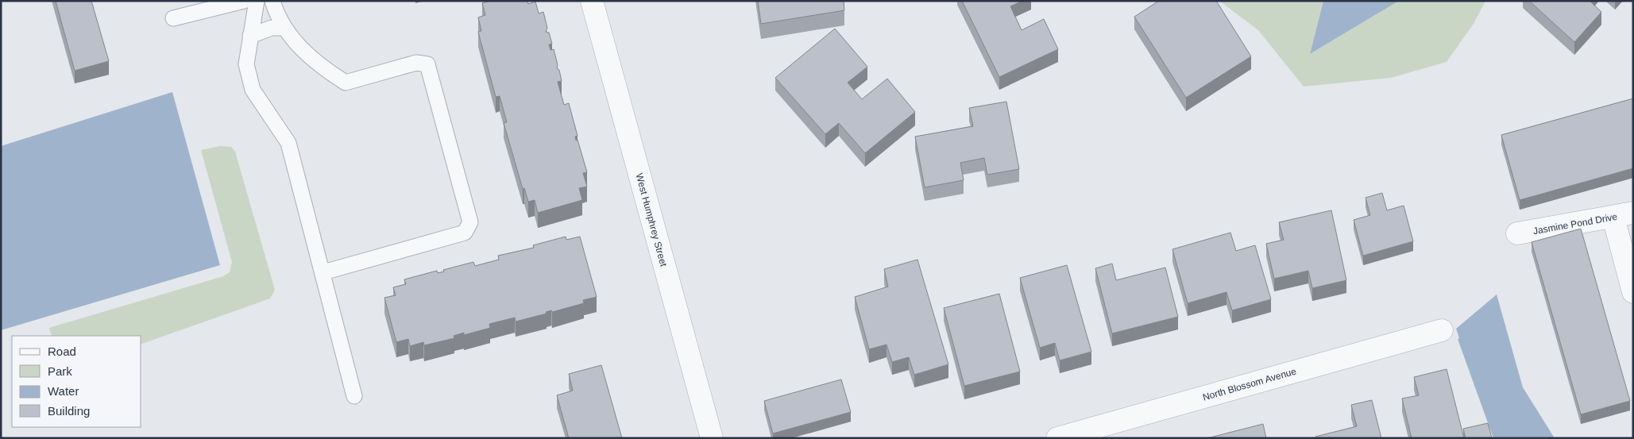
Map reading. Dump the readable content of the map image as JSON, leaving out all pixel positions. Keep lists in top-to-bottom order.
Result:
{
  "streets": {
    "street": ["West Humphrey Street", "Jasmine Pond Drive", "North Blossom Avenue"]
  },
  "legend": [
    "Road",
    "Park",
    "Water",
    "Building"
  ]
}
